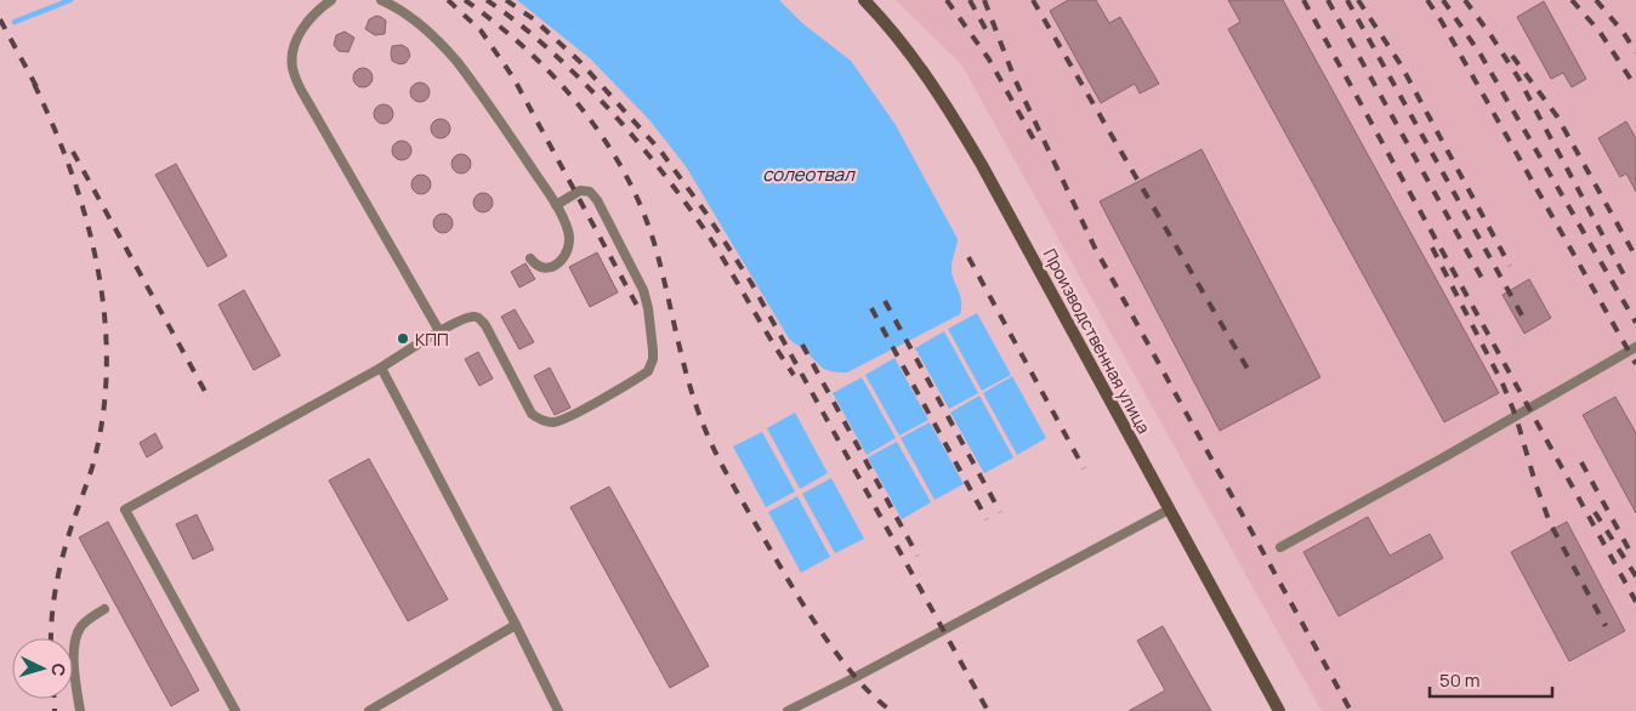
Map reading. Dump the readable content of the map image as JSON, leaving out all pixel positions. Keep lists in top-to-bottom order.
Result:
{
  "streets": {
    "main road": ["Производственная улица"]
  },
  "water": ["солеотвал"],
  "places": ["КПП"],
  "scale_bar": "50 m",
  "north": "right"
}
